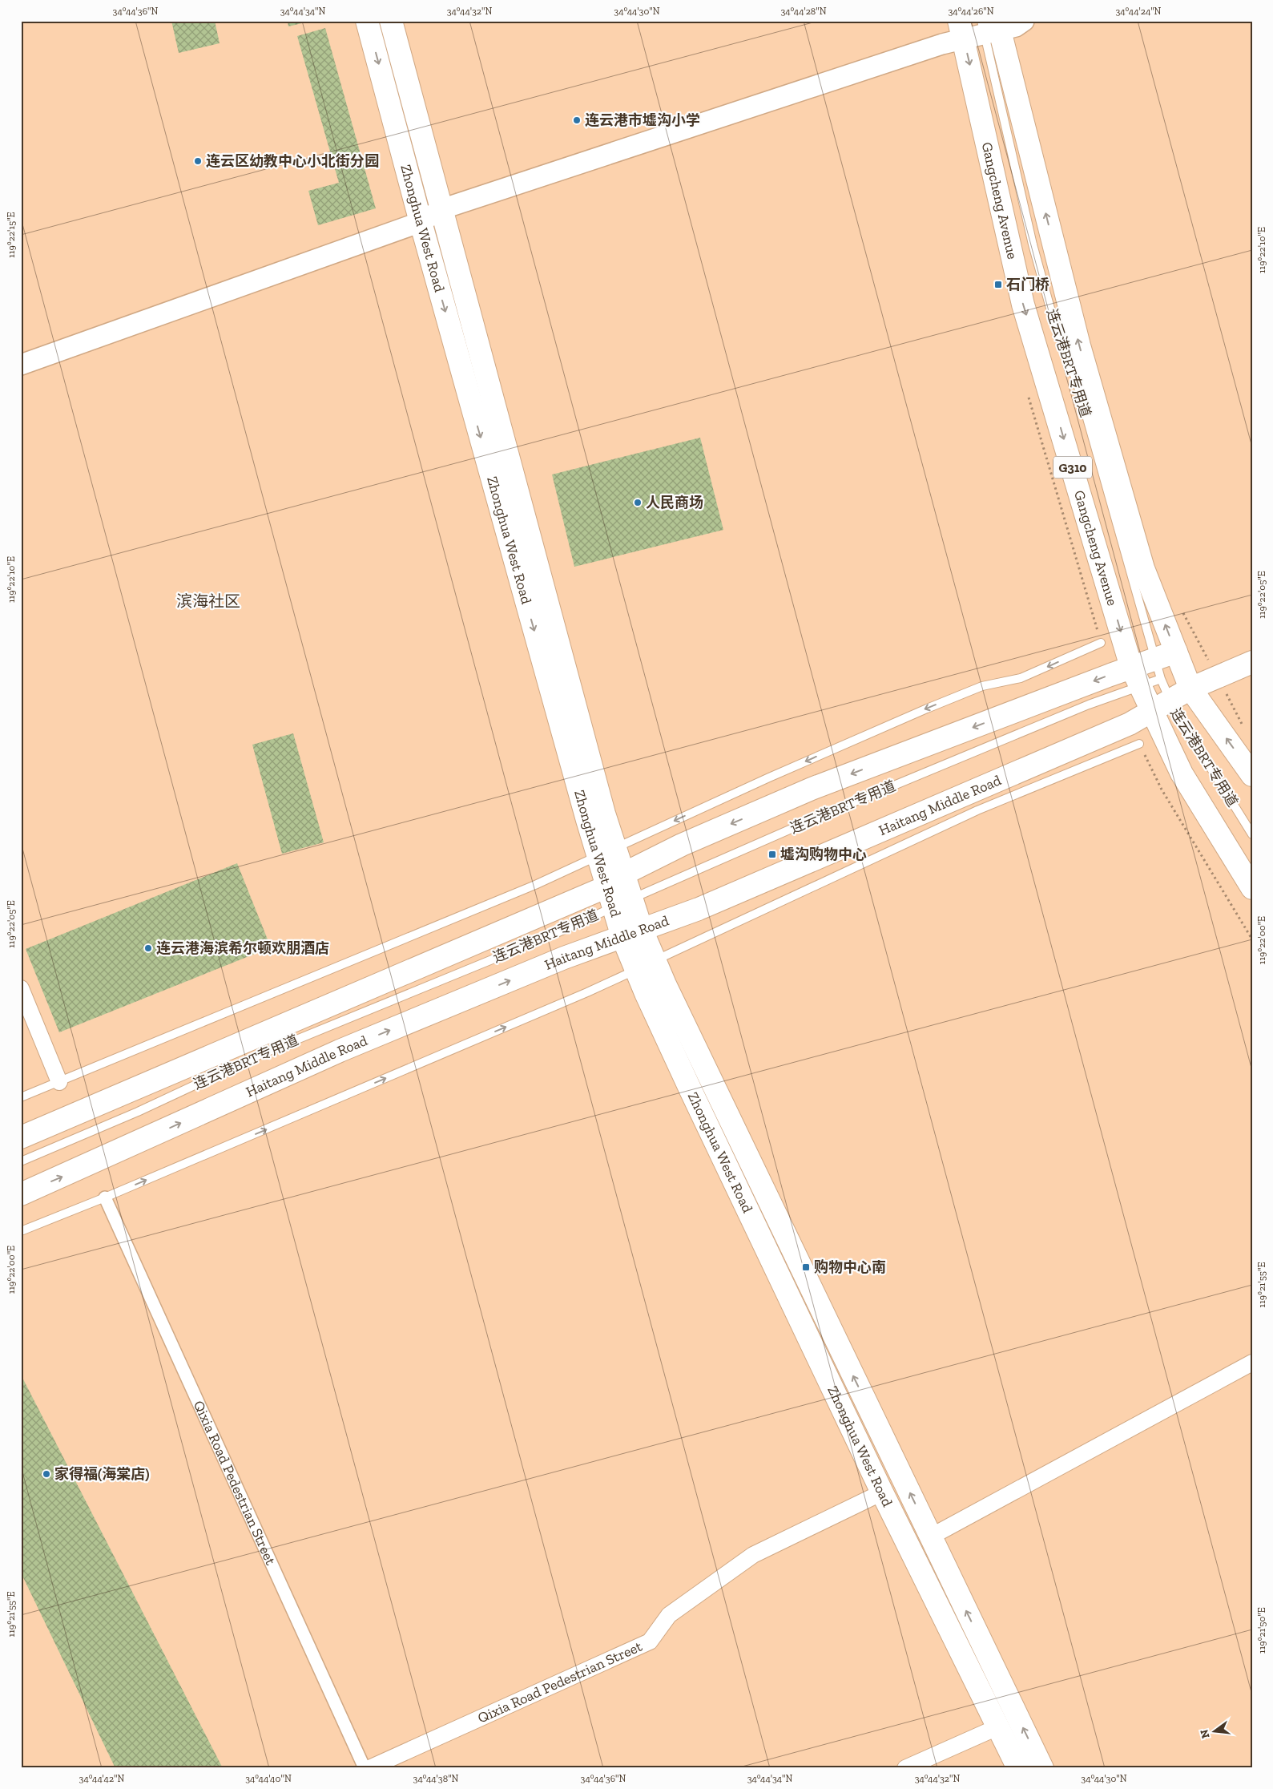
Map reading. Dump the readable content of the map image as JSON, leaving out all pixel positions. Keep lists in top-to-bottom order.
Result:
{
  "streets": {
    "main road": [
      "Gangcheng Avenue",
      "Zhonghua West Road",
      "G310",
      "Haitang Middle Road"
    ],
    "street": ["Qixia Road Pedestrian Street"],
    "lane": ["连云港BRT专用道"]
  },
  "crossings": [
    ["Gangcheng Avenue", "连云港BRT专用道"],
    ["Gangcheng Avenue", "G310"],
    ["Gangcheng Avenue", "Haitang Middle Road"],
    ["Zhonghua West Road", "连云港BRT专用道"],
    ["Zhonghua West Road", "Haitang Middle Road"],
    ["Zhonghua West Road", "Qixia Road Pedestrian Street"],
    ["连云港BRT专用道", "G310"],
    ["连云港BRT专用道", "Haitang Middle Road"],
    ["G310", "Haitang Middle Road"]
  ],
  "districts": ["滨海社区"],
  "places": {
    "other": [
      "连云港市墟沟小学",
      "连云区幼教中心小北街分园",
      "人民商场",
      "连云港海滨希尔顿欢朋酒店",
      "家得福(海棠店)"
    ],
    "transit": ["石门桥", "墟沟购物中心", "购物中心南"]
  },
  "north": "left",
  "coordinates": [
    "34°44'36\"N",
    "34°44'34\"N",
    "34°44'32\"N",
    "34°44'30\"N",
    "34°44'28\"N",
    "34°44'26\"N",
    "34°44'24\"N",
    "119°22'15\"E",
    "119°22'10\"E",
    "119°22'05\"E",
    "119°22'00\"E",
    "119°21'55\"E",
    "119°21'50\"E",
    "34°44'42\"N",
    "34°44'40\"N",
    "34°44'38\"N"
  ]
}
